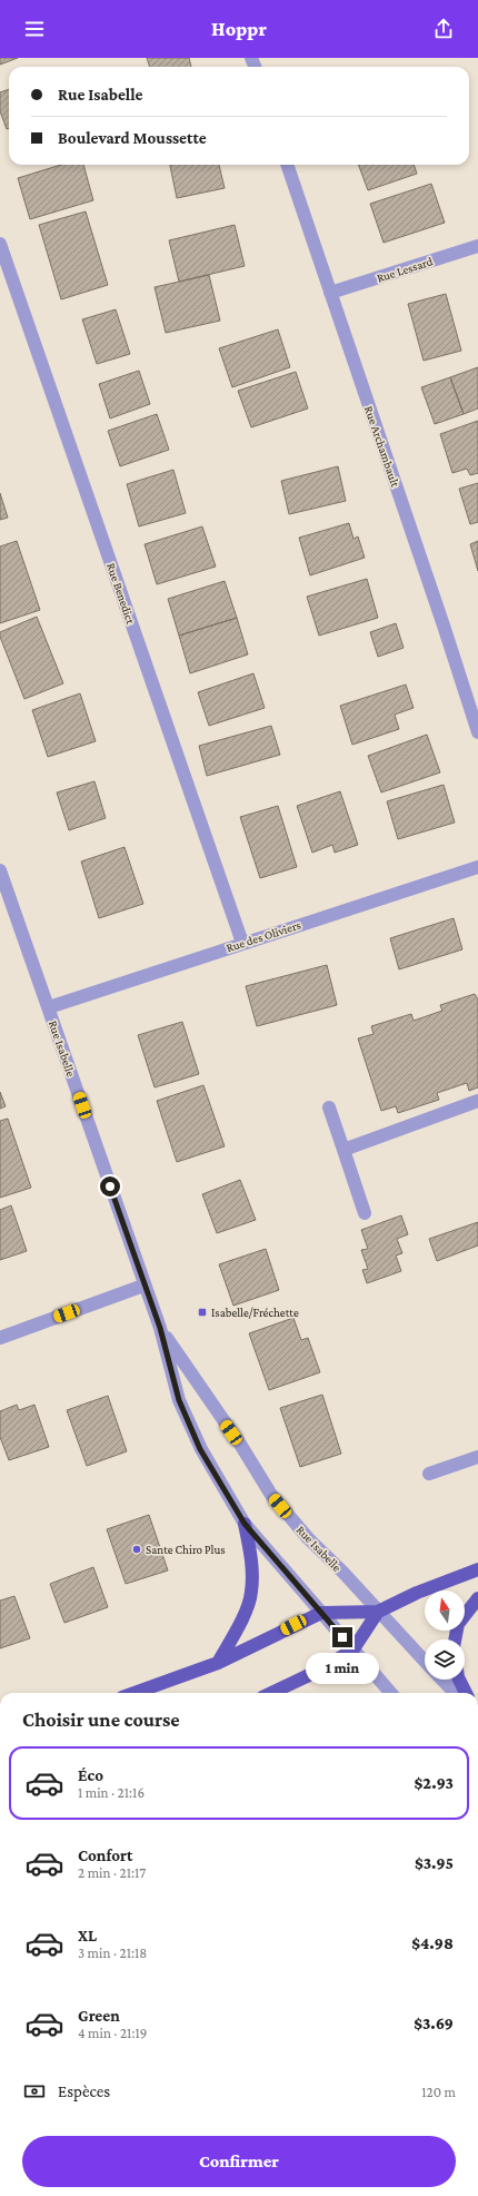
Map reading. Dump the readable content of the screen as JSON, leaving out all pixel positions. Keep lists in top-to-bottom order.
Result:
{
  "streets": {
    "street": [
      "Rue Lessard",
      "Rue Archambault",
      "Rue Benedict",
      "Rue des Oliviers",
      "Rue Isabelle"
    ]
  },
  "crossings": [
    ["Rue Lessard", "Rue Archambault"],
    ["Rue Benedict", "Rue des Oliviers"],
    ["Rue des Oliviers", "Rue Isabelle"]
  ],
  "places": {
    "transit": ["Isabelle/Fréchette"],
    "other": ["Sante Chiro Plus"]
  },
  "north": "top",
  "page": {
    "header": "Hoppr",
    "banner": ["Rue Isabelle", "Boulevard Moussette"],
    "bubble": "1 min",
    "heading": "Choisir une course",
    "list": [
      {
        "name": "Éco",
        "note": "1 min · 21:16",
        "value": "$2.93"
      },
      {
        "name": "Confort",
        "note": "2 min · 21:17",
        "value": "$3.95"
      },
      {
        "name": "XL",
        "note": "3 min · 21:18",
        "value": "$4.98"
      },
      {
        "name": "Green",
        "note": "4 min · 21:19",
        "value": "$3.69"
      }
    ],
    "pay": ["Espèces", "120 m"],
    "buttons": "Confirmer"
  }
}
